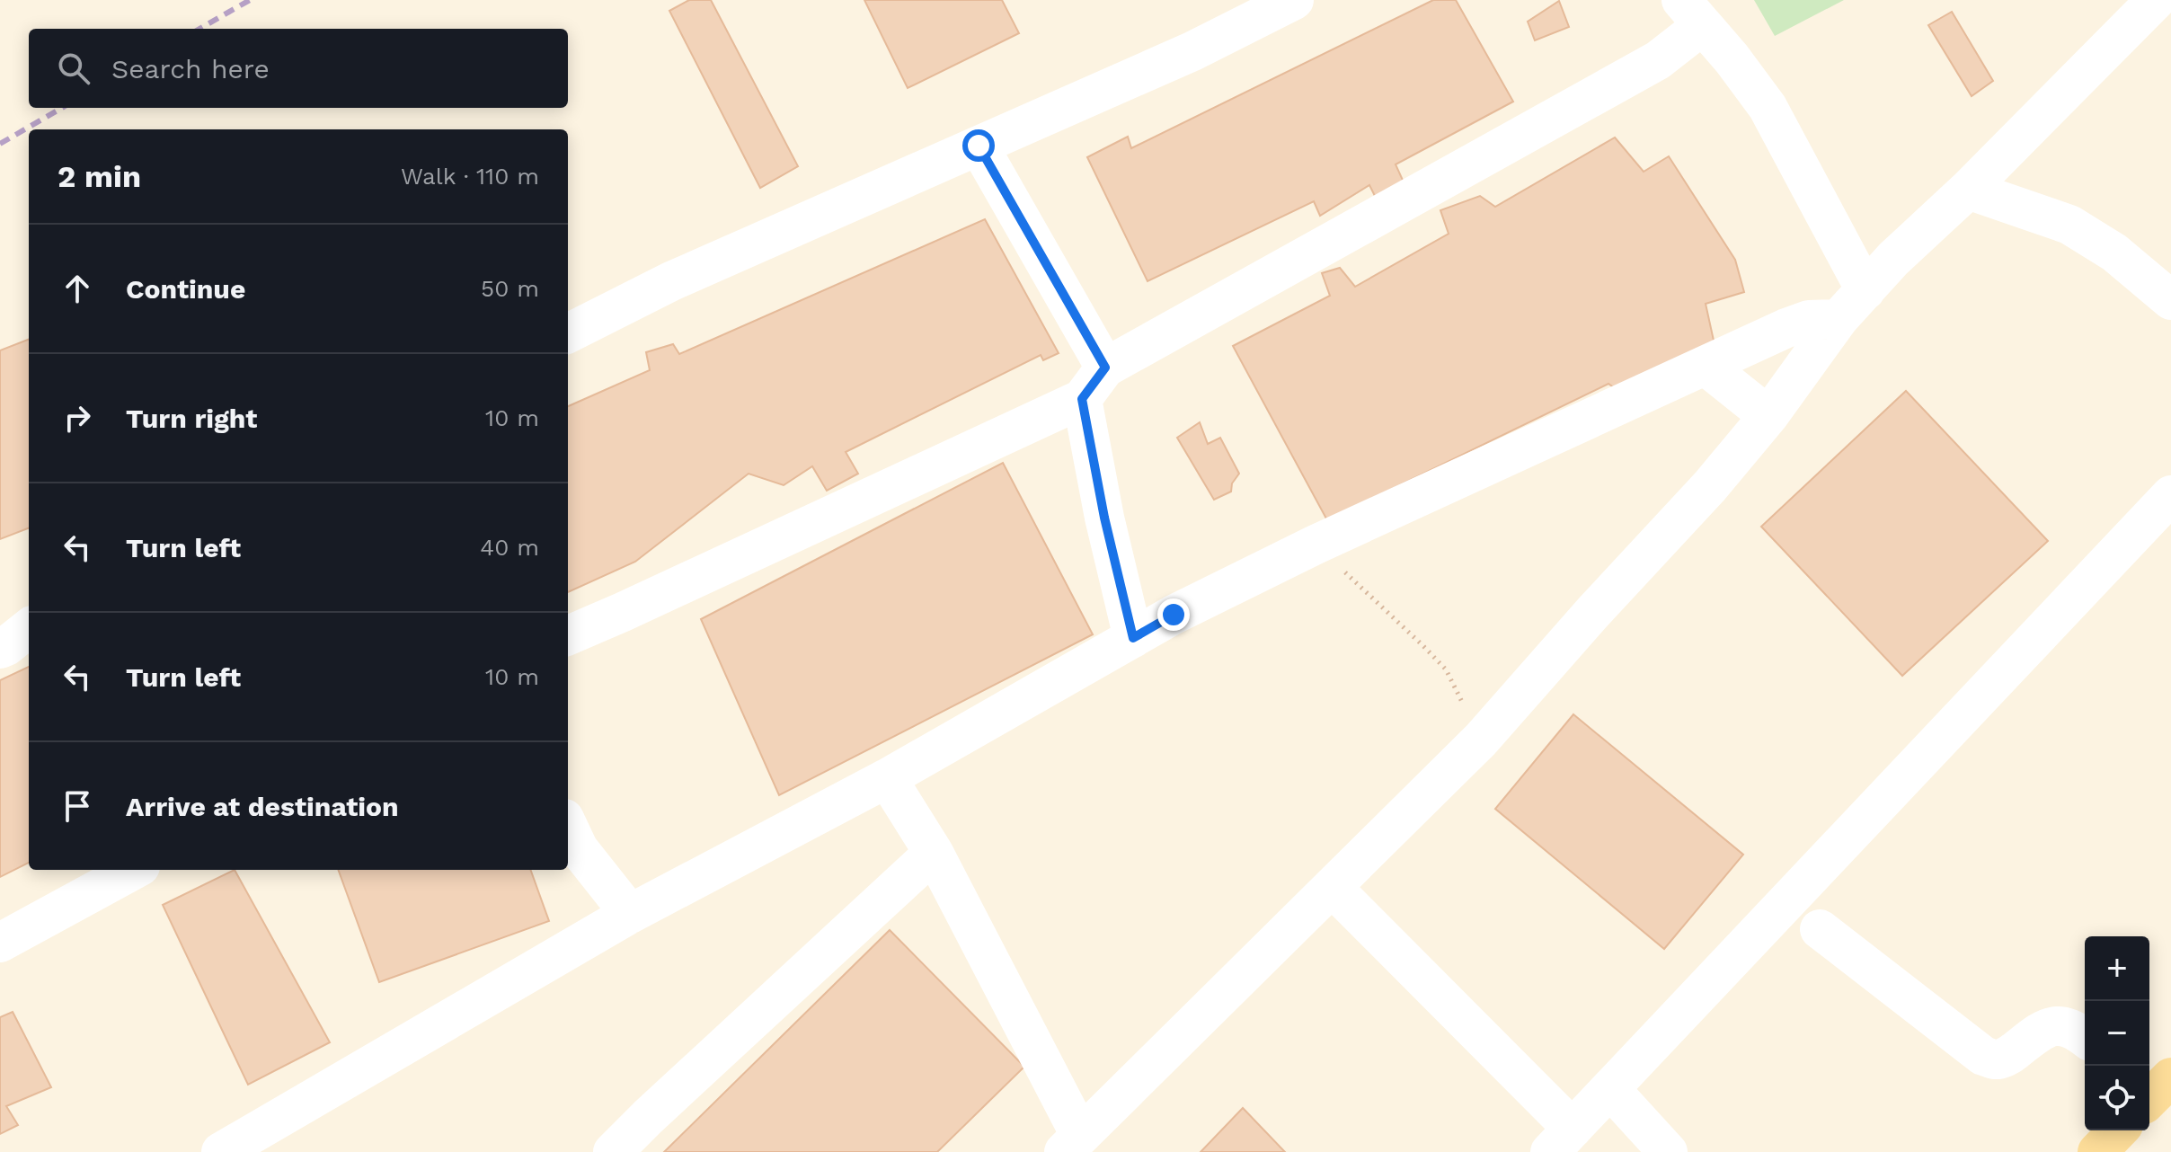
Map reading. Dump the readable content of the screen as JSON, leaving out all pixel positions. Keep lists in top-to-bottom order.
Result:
{
  "page": {
    "search": "Search here",
    "heading": ["2 min", "Walk · 110 m"],
    "list": [
      ["Continue", "50 m"],
      ["Turn right", "10 m"],
      ["Turn left", "40 m"],
      ["Turn left", "10 m"],
      "Arrive at destination"
    ],
    "map_buttons": ["+", "−"]
  }
}
